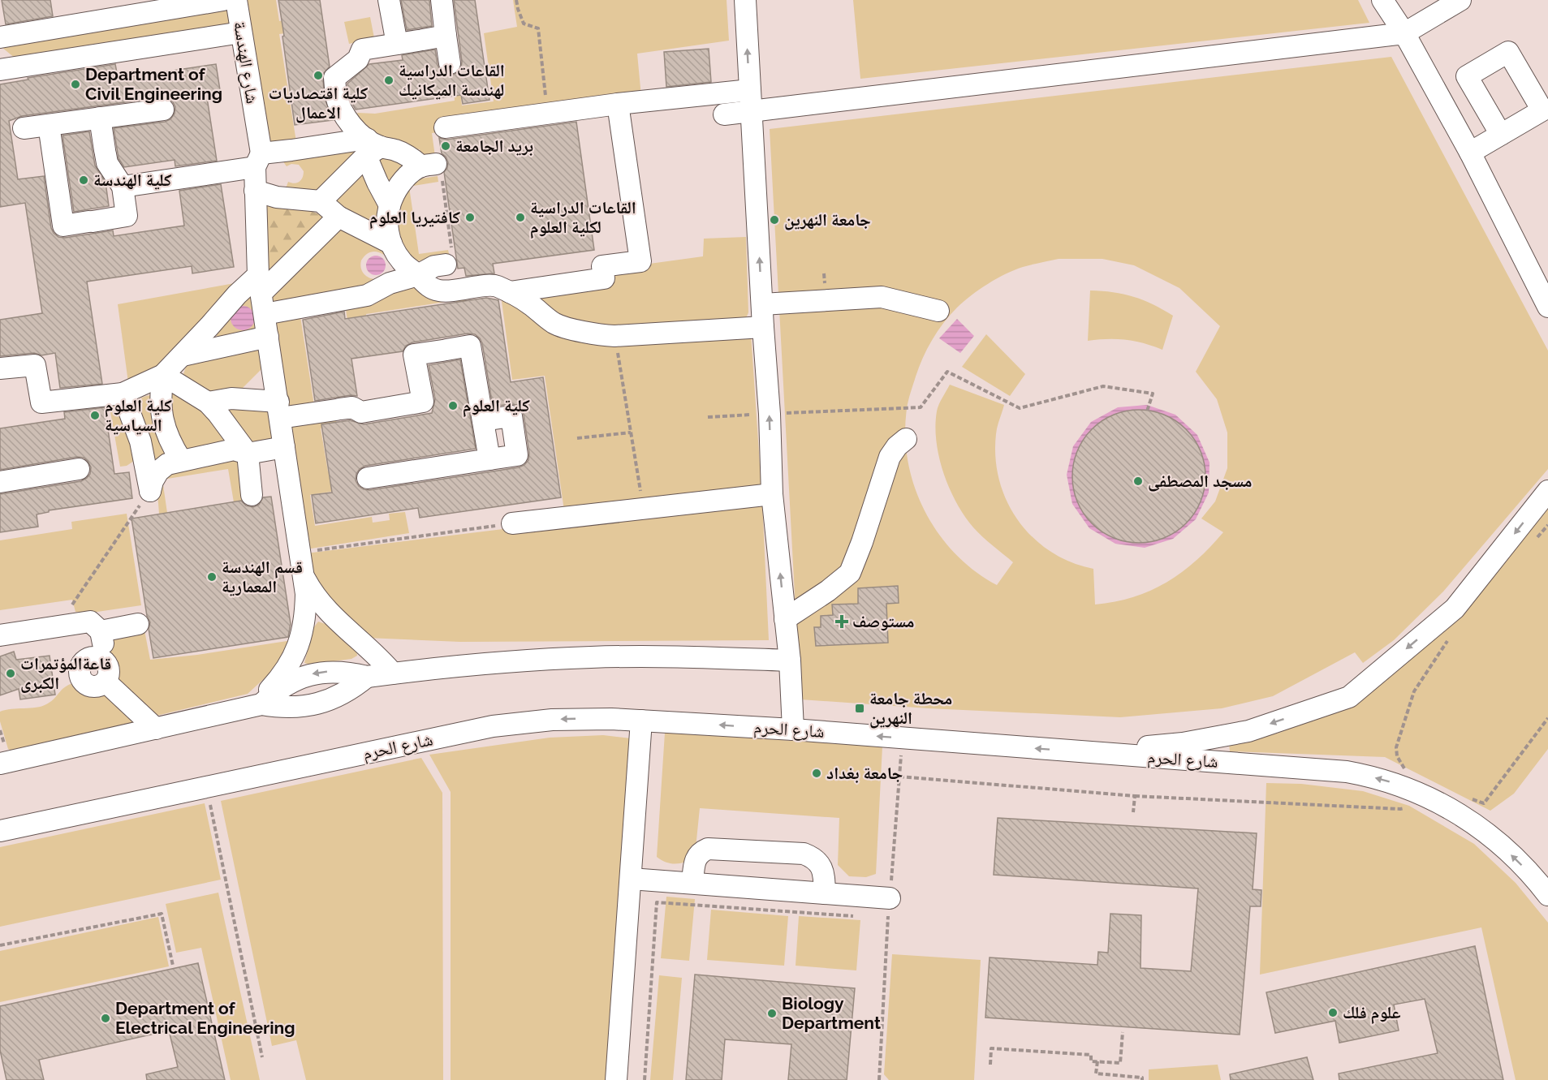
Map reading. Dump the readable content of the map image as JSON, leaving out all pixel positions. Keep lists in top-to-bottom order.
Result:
{
  "streets": {
    "street": ["شارع الهندسة", "شارع الحرم"]
  },
  "places": {
    "other": [
      "كلية اقتصاديات الاعمال",
      "القاعات الدراسية لهندسة الميكانيك",
      "Department of Civil Engineering",
      "بريد الجامعة",
      "كلية الهندسة",
      "كافتيريا العلوم",
      "القاعات الدراسية لكلية العلوم",
      "جامعة النهرين",
      "كلية العلوم",
      "كلية العلوم السياسية",
      "مسجد المصطفى",
      "قسم الهندسة المعمارية",
      "قاعةالمؤتمرات الكبرى",
      "جامعة بغداد",
      "علوم فلك",
      "Biology Department",
      "Department of Electrical Engineering"
    ],
    "health": ["مستوصف"],
    "transit": ["محطة جامعة النهرين"]
  }
}
